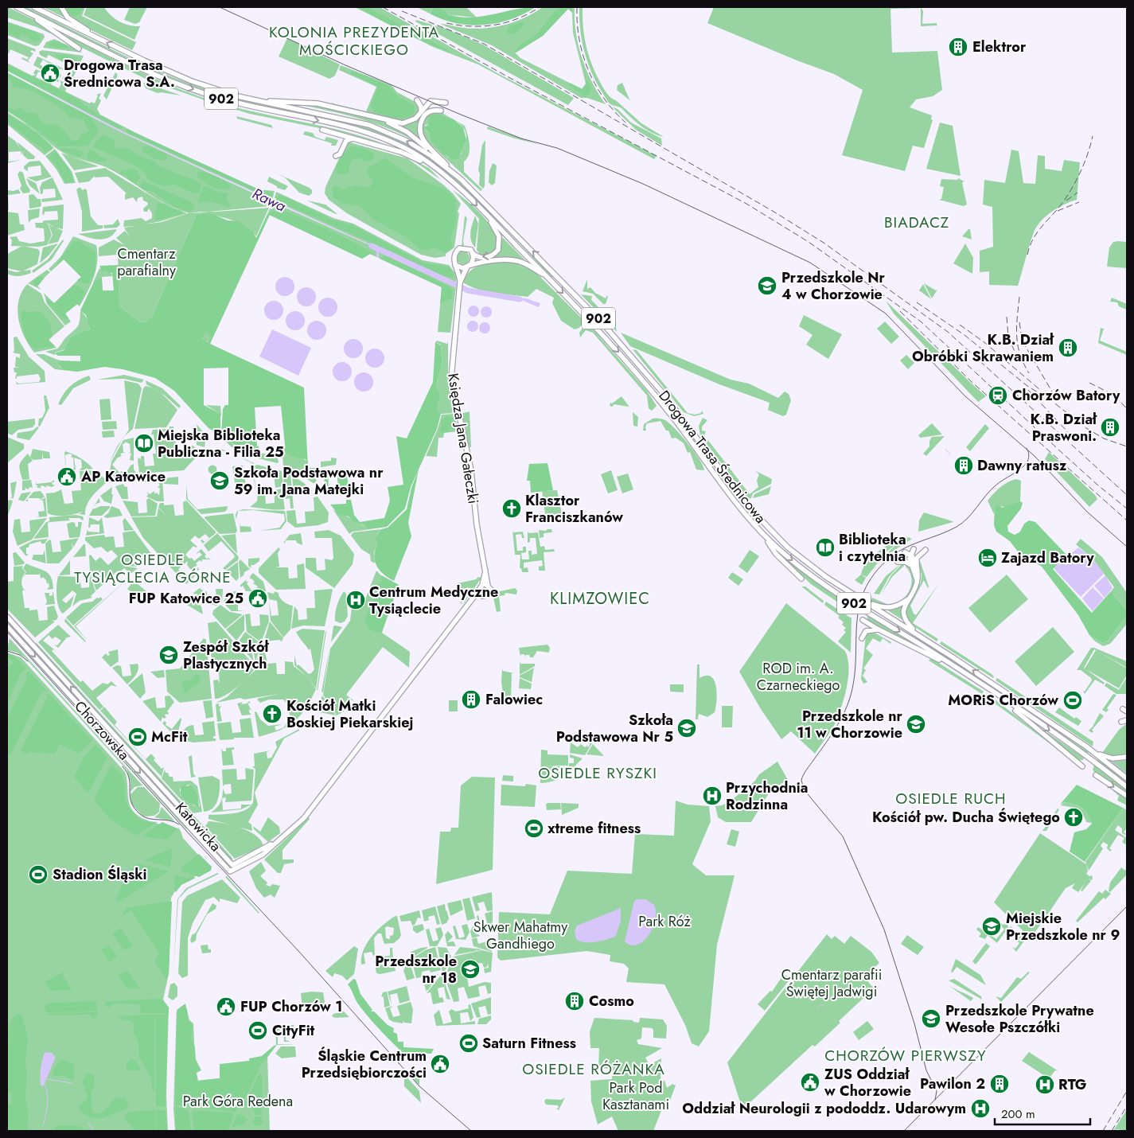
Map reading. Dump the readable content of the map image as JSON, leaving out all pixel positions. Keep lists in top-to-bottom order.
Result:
{
  "streets": {
    "main road": [
      "902",
      "Księdza Jana Gałeczki",
      "Drogowa Trasa Średnicowa",
      "Chorzowska",
      "Katowicka"
    ]
  },
  "crossings": [
    ["902", "Drogowa Trasa Średnicowa"],
    ["Chorzowska", "Katowicka"]
  ],
  "districts": [
    "KOLONIA PREZYDENTA MOŚCICKIEGO",
    "BIADACZ",
    "OSIEDLE TYSIĄCLECIA GÓRNE",
    "KLIMZOWIEC",
    "OSIEDLE RYSZKI",
    "OSIEDLE RUCH",
    "CHORZÓW PIERWSZY",
    "OSIEDLE RÓŻANKA"
  ],
  "water": ["Rawa"],
  "parks": [
    "Cmentarz parafialny",
    "ROD im. A. Czarneckiego",
    "Park Róż",
    "Skwer Mahatmy Gandhiego",
    "Cmentarz parafii Świętej Jadwigi",
    "Park Pod Kasztanami",
    "Park Góra Redena"
  ],
  "places": {
    "building": [
      "Elektror",
      "K.B. Dział Obróbki Skrawaniem",
      "K.B. Dział Praswoni.",
      "Dawny ratusz",
      "Falowiec",
      "Cosmo",
      "Pawilon 2"
    ],
    "public building": [
      "Drogowa Trasa Średnicowa S.A.",
      "AP Katowice",
      "FUP Katowice 25",
      "FUP Chorzów 1",
      "Śląskie Centrum Przedsiębiorczości",
      "ZUS Oddział w Chorzowie"
    ],
    "school or university": [
      "Przedszkole Nr 4 w Chorzowie",
      "Szkoła Podstawowa nr 59 im. Jana Matejki",
      "Zespół Szkół Plastycznych",
      "Przedszkole nr 11 w Chorzowie",
      "Szkoła Podstawowa Nr 5",
      "Miejskie Przedszkole nr 9",
      "Przedszkole nr 18",
      "Przedszkole Prywatne Wesołe Pszczółki"
    ],
    "station": ["Chorzów Batory"],
    "library": ["Miejska Biblioteka Publiczna - Filia 25", "Biblioteka i czytelnia"],
    "church": ["Klasztor Franciszkanów", "Kościół Matki Boskiej Piekarskiej", "Kościół pw. Ducha Świętego"],
    "hotel": ["Zajazd Batory"],
    "hospital": [
      "Centrum Medyczne Tysiąclecie",
      "Przychodnia Rodzinna",
      "RTG",
      "Oddział Neurologii z pododdz. Udarowym"
    ],
    "sports": [
      "MORiS Chorzów",
      "McFit",
      "xtreme fitness",
      "Stadion Śląski",
      "CityFit",
      "Saturn Fitness"
    ]
  },
  "scale_bar": "200 m"
}
